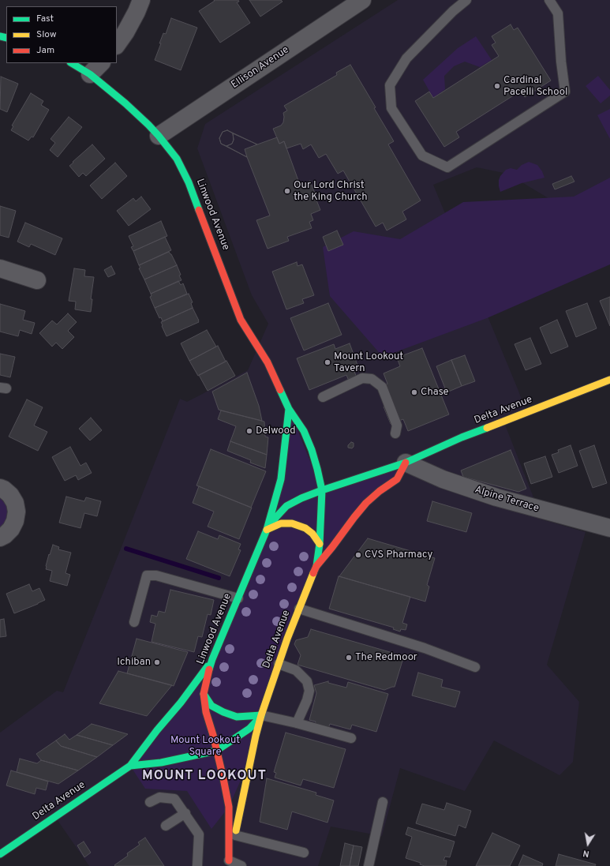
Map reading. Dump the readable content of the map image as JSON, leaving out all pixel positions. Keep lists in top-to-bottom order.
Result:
{
  "streets": {
    "main road": ["Linwood Avenue", "Delta Avenue"],
    "street": ["Ellison Avenue", "Alpine Terrace"]
  },
  "crossings": [
    ["Ellison Avenue", "Linwood Avenue"],
    ["Linwood Avenue", "Delta Avenue"],
    ["Delta Avenue", "Alpine Terrace"]
  ],
  "districts": ["MOUNT LOOKOUT"],
  "parks": ["Mount Lookout Square"],
  "places": [
    "Cardinal Pacelli School",
    "Our Lord Christ the King Church",
    "Mount Lookout Tavern",
    "Chase",
    "Delwood",
    "CVS Pharmacy",
    "The Redmoor",
    "Ichiban"
  ],
  "legend": ["Fast", "Slow", "Jam"],
  "north": "bottom"
}
